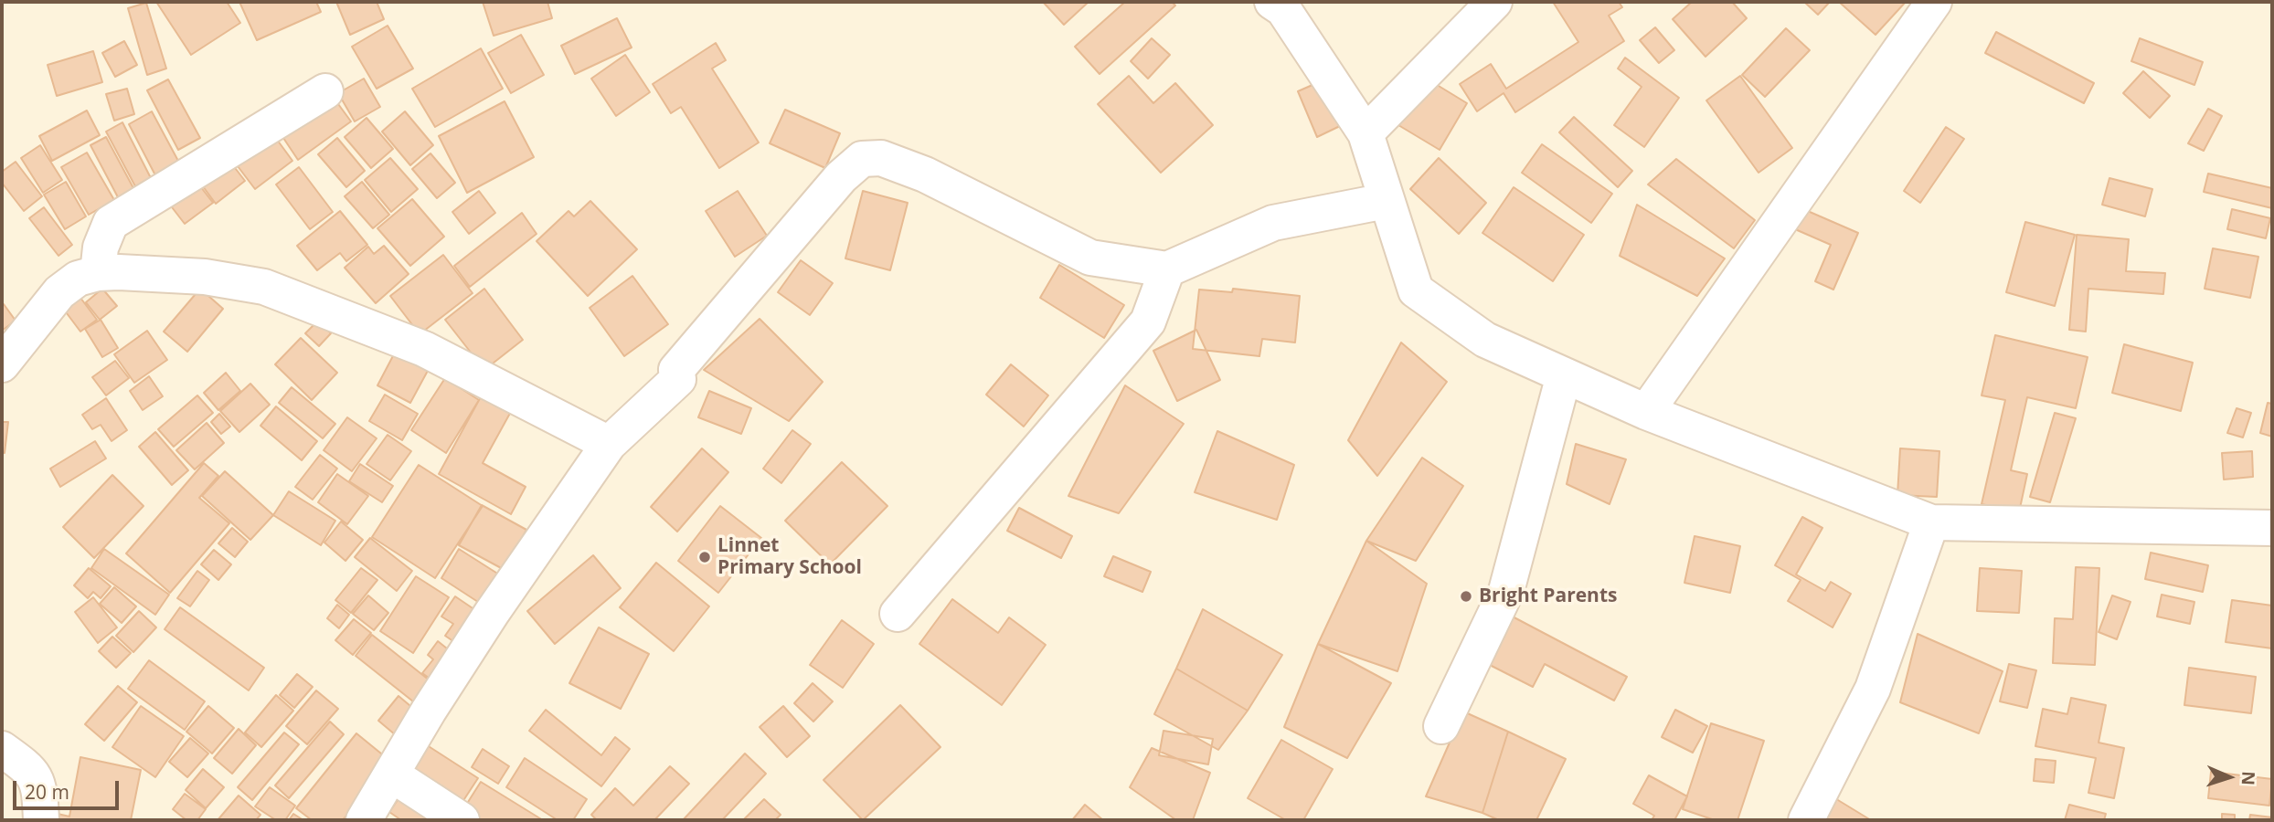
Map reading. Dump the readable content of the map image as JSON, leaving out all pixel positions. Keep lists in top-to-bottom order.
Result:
{
  "places": ["Linnet Primary School", "Bright Parents"],
  "scale_bar": "20 m",
  "north": "right"
}
